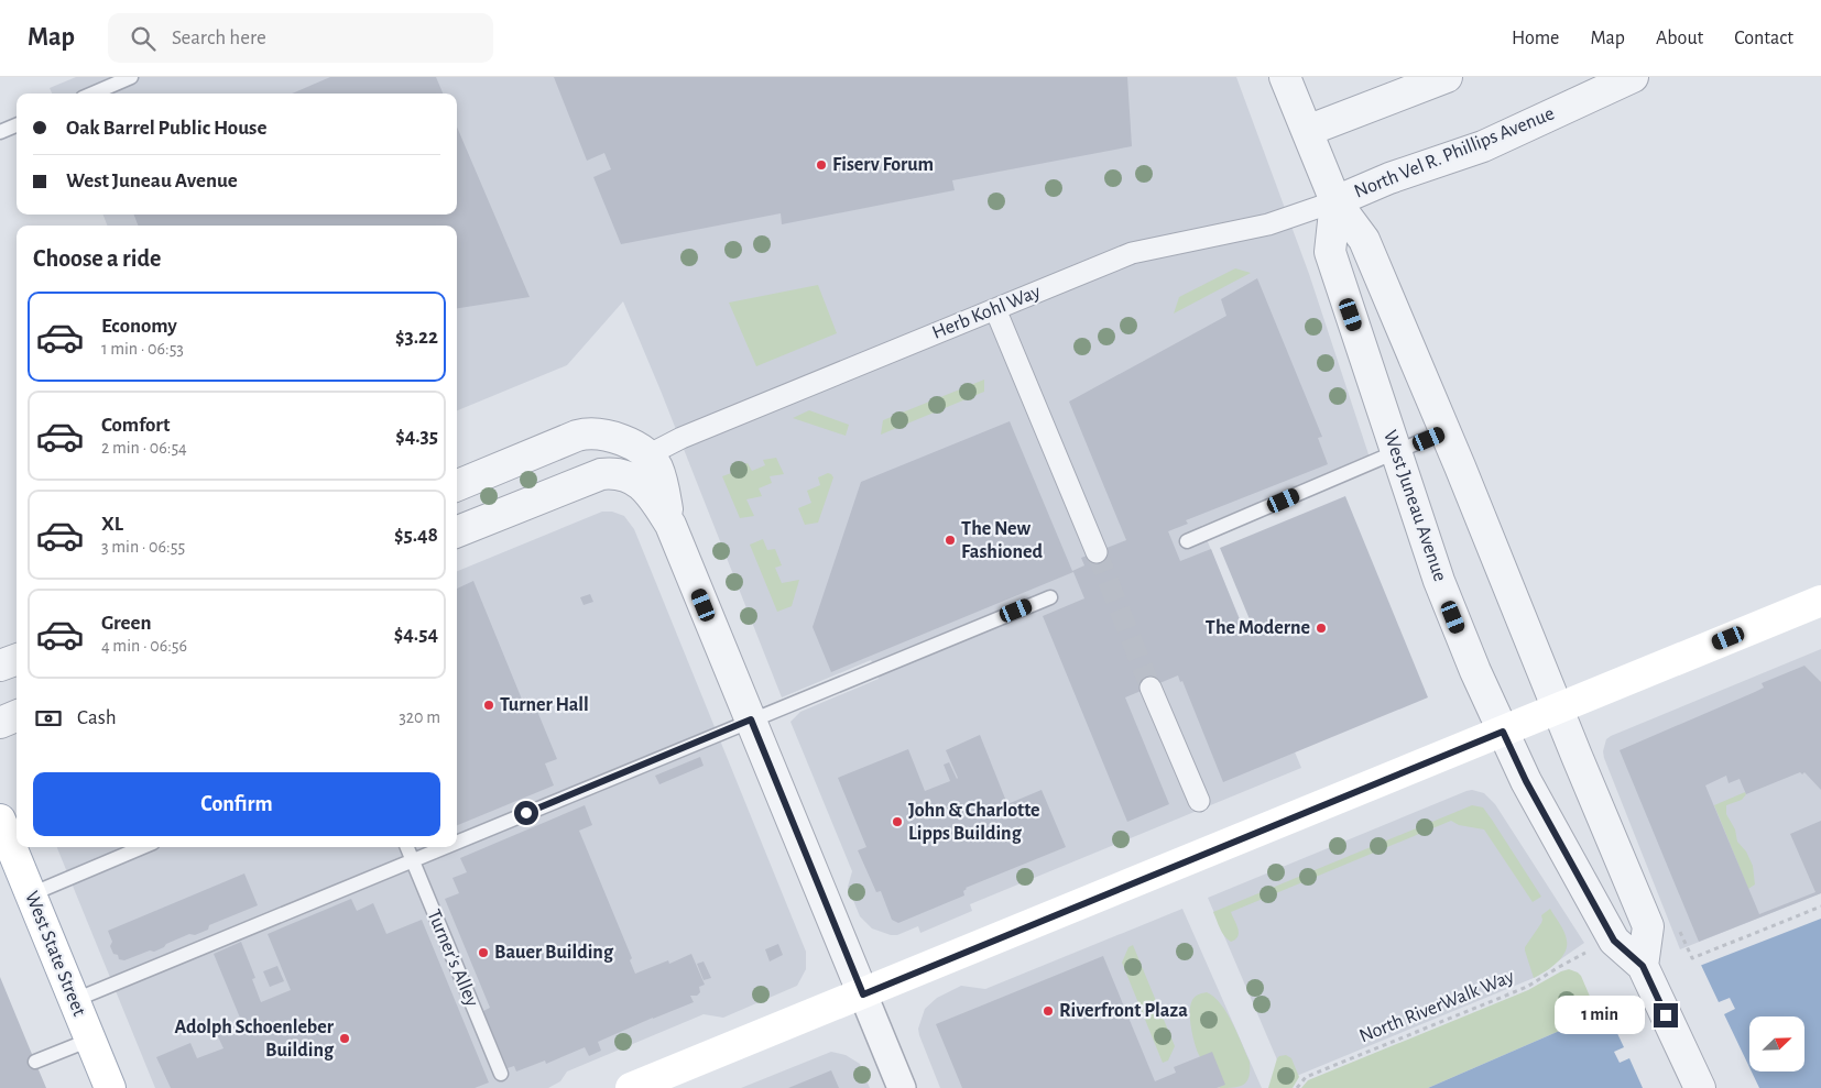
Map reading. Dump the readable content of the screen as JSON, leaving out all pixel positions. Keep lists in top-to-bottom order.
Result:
{
  "streets": {
    "main road": ["West State Street"],
    "street": ["North Vel R. Phillips Avenue", "Herb Kohl Way", "West Juneau Avenue"],
    "lane": ["Turner's Alley"],
    "path": ["North RiverWalk Way"]
  },
  "crossings": [
    ["North Vel R. Phillips Avenue", "Herb Kohl Way"],
    ["North Vel R. Phillips Avenue", "West Juneau Avenue"],
    ["Herb Kohl Way", "West Juneau Avenue"]
  ],
  "places": [
    "Fiserv Forum",
    "The New Fashioned",
    "The Moderne",
    "Turner Hall",
    "John & Charlotte Lipps Building",
    "Bauer Building",
    "Riverfront Plaza",
    "Adolph Schoenleber Building"
  ],
  "north": "top right",
  "page": {
    "header": "Map",
    "search": "Search here",
    "nav": [
      "Home",
      "Map",
      "About",
      "Contact"
    ],
    "banner": ["Oak Barrel Public House", "West Juneau Avenue"],
    "heading": "Choose a ride",
    "list": [
      {
        "name": "Economy",
        "note": "1 min · 06:53",
        "value": "$3.22"
      },
      {
        "name": "Comfort",
        "note": "2 min · 06:54",
        "value": "$4.35"
      },
      {
        "name": "XL",
        "note": "3 min · 06:55",
        "value": "$5.48"
      },
      {
        "name": "Green",
        "note": "4 min · 06:56",
        "value": "$4.54"
      }
    ],
    "pay": ["Cash", "320 m"],
    "buttons": "Confirm",
    "bubble": "1 min"
  }
}
